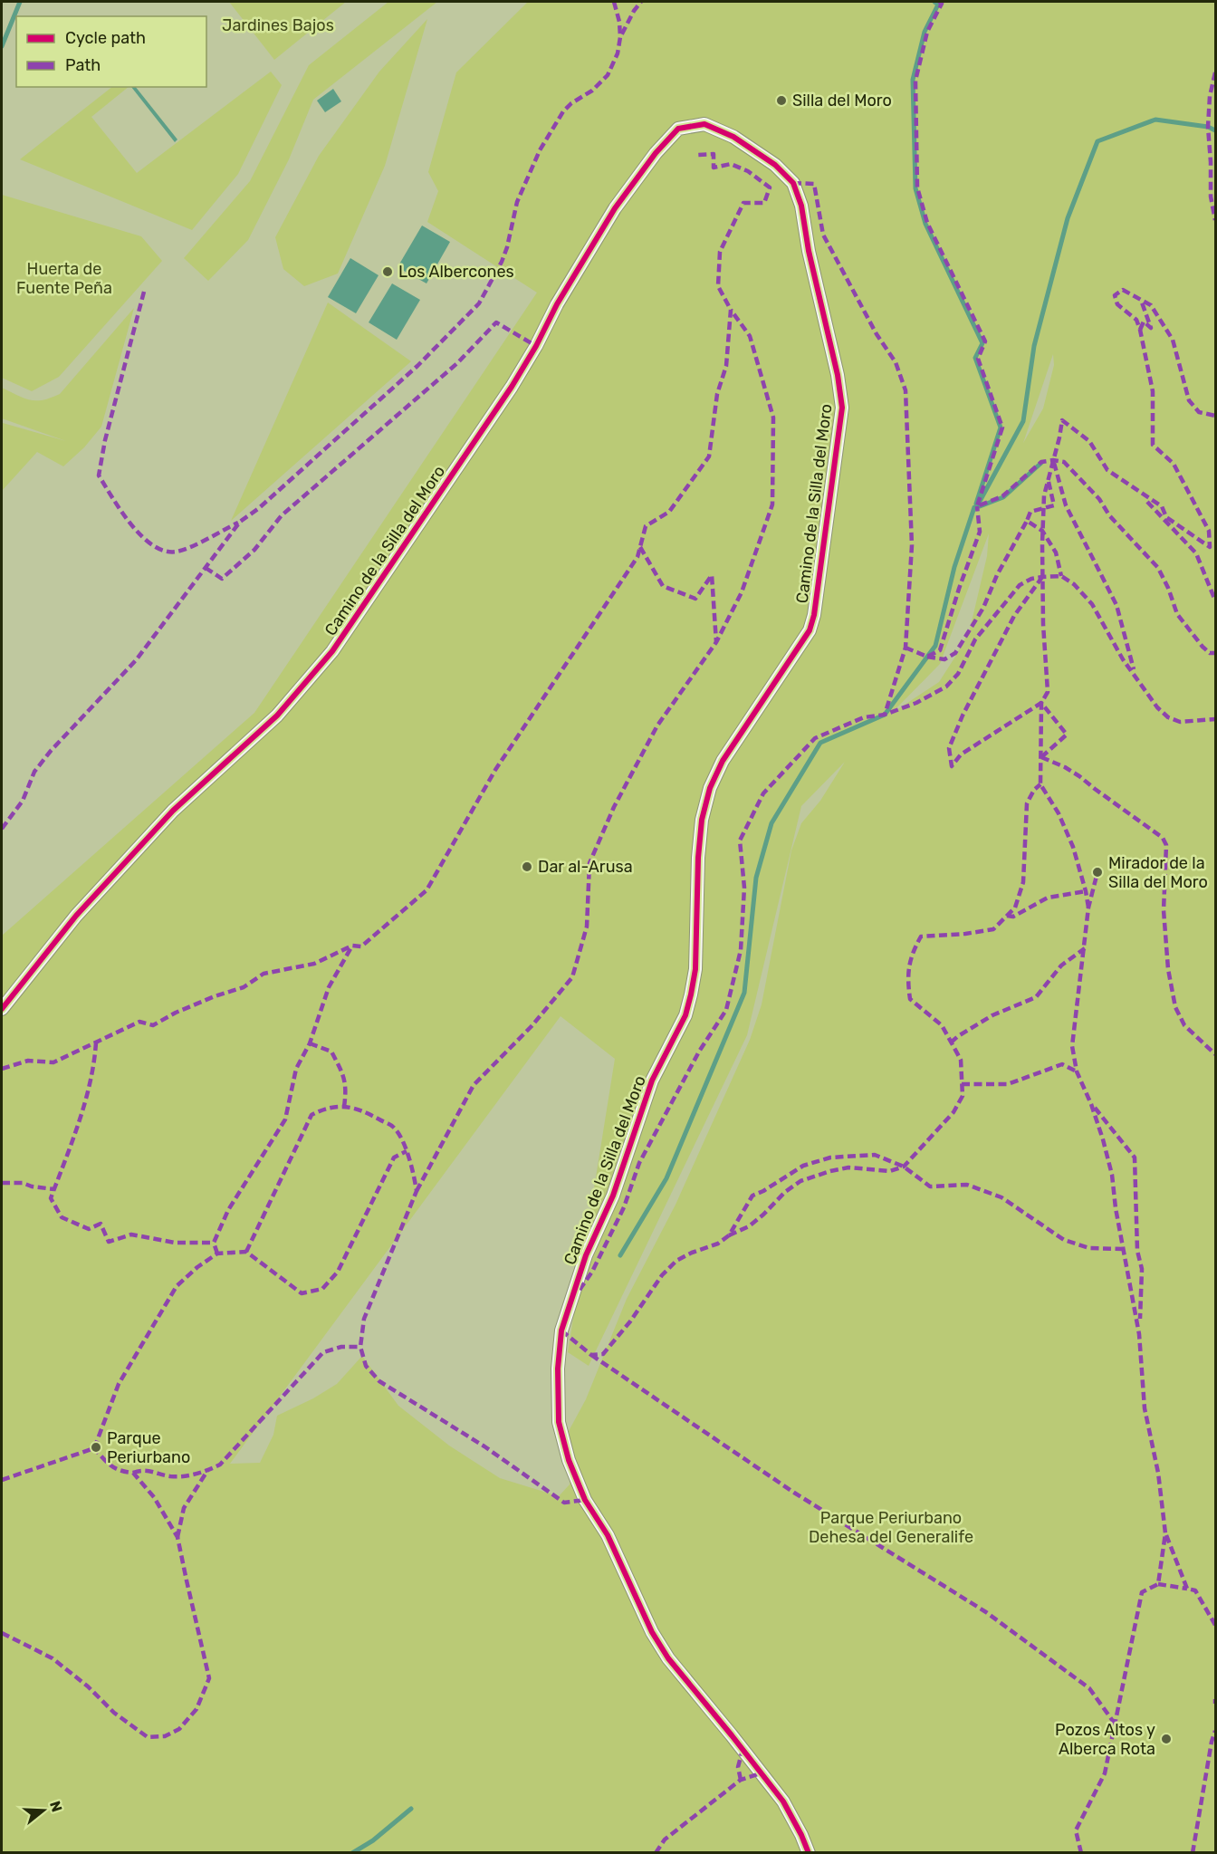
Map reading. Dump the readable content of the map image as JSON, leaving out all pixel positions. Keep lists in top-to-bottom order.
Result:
{
  "streets": {
    "street": ["Camino de la Silla del Moro"]
  },
  "parks": ["Jardines Bajos", "Huerta de Fuente Peña", "Parque Periurbano Dehesa del Generalife"],
  "places": [
    "Silla del Moro",
    "Los Albercones",
    "Dar al-Arusa",
    "Mirador de la Silla del Moro",
    "Parque Periurbano",
    "Pozos Altos y Alberca Rota"
  ],
  "legend": ["Cycle path", "Path"],
  "north": "right"
}
